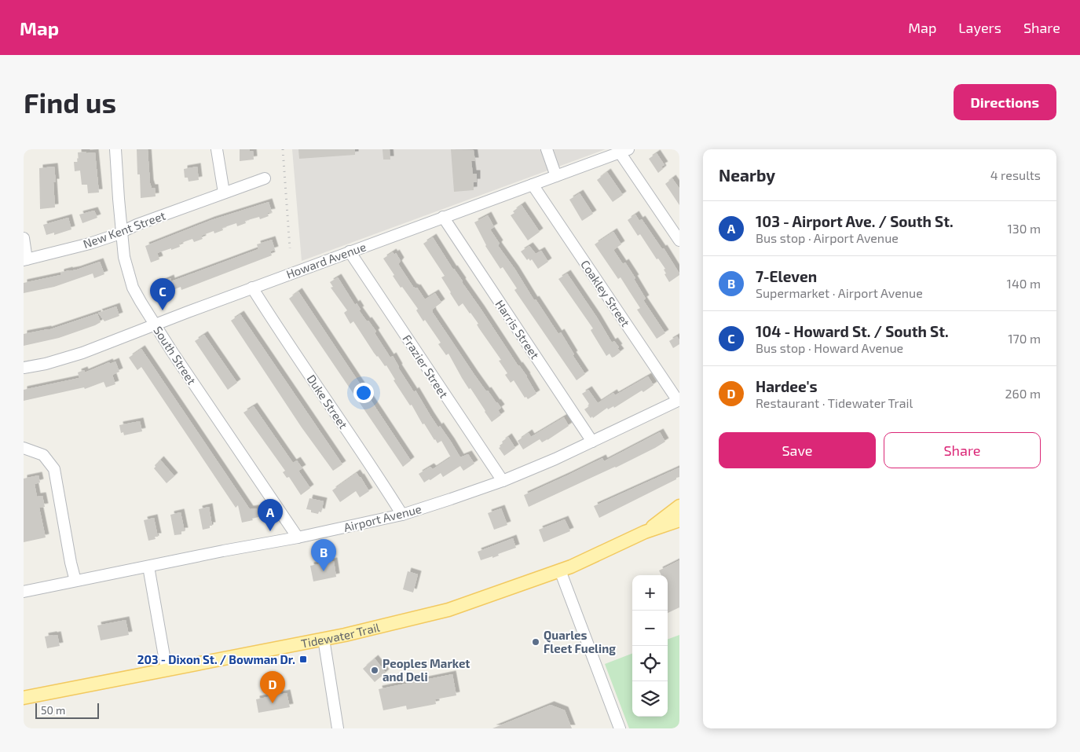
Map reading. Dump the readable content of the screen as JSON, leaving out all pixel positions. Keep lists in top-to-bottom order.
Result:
{
  "streets": {
    "main road": ["Tidewater Trail"],
    "street": [
      "New Kent Street",
      "Howard Avenue",
      "Coakley Street",
      "Harris Street",
      "South Street",
      "Frazier Street",
      "Duke Street",
      "Airport Avenue"
    ]
  },
  "crossings": [
    ["New Kent Street", "South Street"],
    ["Howard Avenue", "Coakley Street"],
    ["Howard Avenue", "Harris Street"],
    ["Howard Avenue", "South Street"],
    ["Howard Avenue", "Frazier Street"],
    ["Howard Avenue", "Duke Street"],
    ["Coakley Street", "Airport Avenue"],
    ["Harris Street", "Airport Avenue"],
    ["South Street", "Airport Avenue"],
    ["Frazier Street", "Airport Avenue"],
    ["Duke Street", "Airport Avenue"]
  ],
  "places": {
    "other": ["Quarles Fleet Fueling", "Peoples Market and Deli"],
    "transit": ["203 - Dixon St. / Bowman Dr."]
  },
  "scale_bar": "50 m",
  "page": {
    "header": "Map",
    "nav": ["Map", "Layers", "Share"],
    "buttons": [
      "Directions",
      ["Save", "Share"]
    ],
    "title": "Find us",
    "heading": ["Nearby", "4 results"],
    "list": [
      {
        "mark": "A",
        "name": "103 - Airport Ave. / South St.",
        "note": "Bus stop · Airport Avenue",
        "value": "130 m"
      },
      {
        "mark": "B",
        "name": "7-Eleven",
        "note": "Supermarket · Airport Avenue",
        "value": "140 m"
      },
      {
        "mark": "C",
        "name": "104 - Howard St. / South St.",
        "note": "Bus stop · Howard Avenue",
        "value": "170 m"
      },
      {
        "mark": "D",
        "name": "Hardee's",
        "note": "Restaurant · Tidewater Trail",
        "value": "260 m"
      }
    ],
    "pins": [
      "C",
      "A",
      "B",
      "D"
    ],
    "map_buttons": ["+", "−"],
    "scale": "50 m"
  }
}
